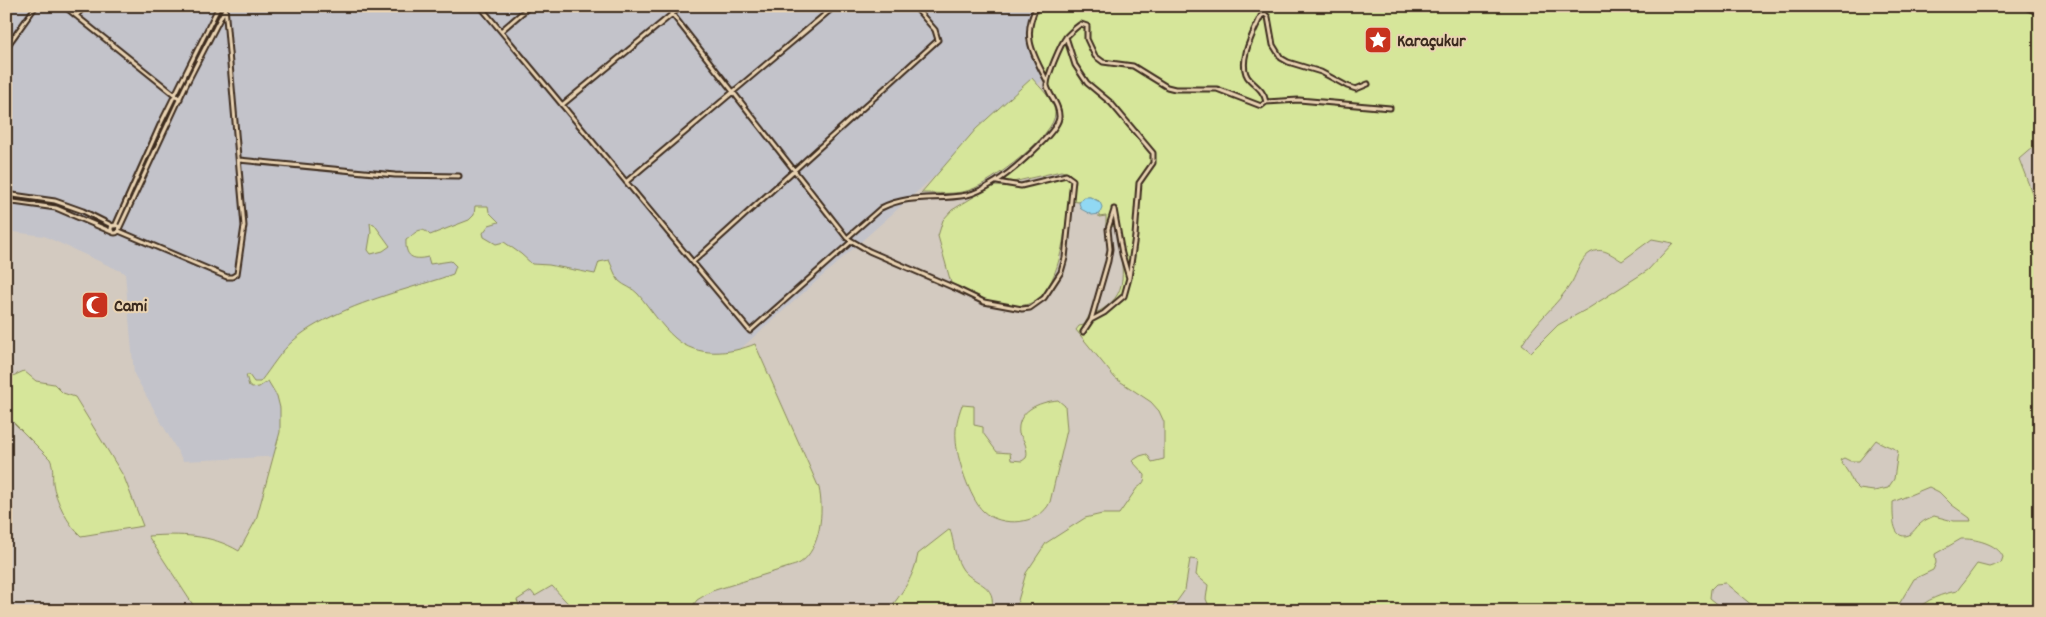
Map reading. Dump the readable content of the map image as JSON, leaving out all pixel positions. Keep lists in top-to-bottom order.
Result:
{
  "places": {
    "place": ["Karaçukur"],
    "mosque": ["Cami"]
  }
}
